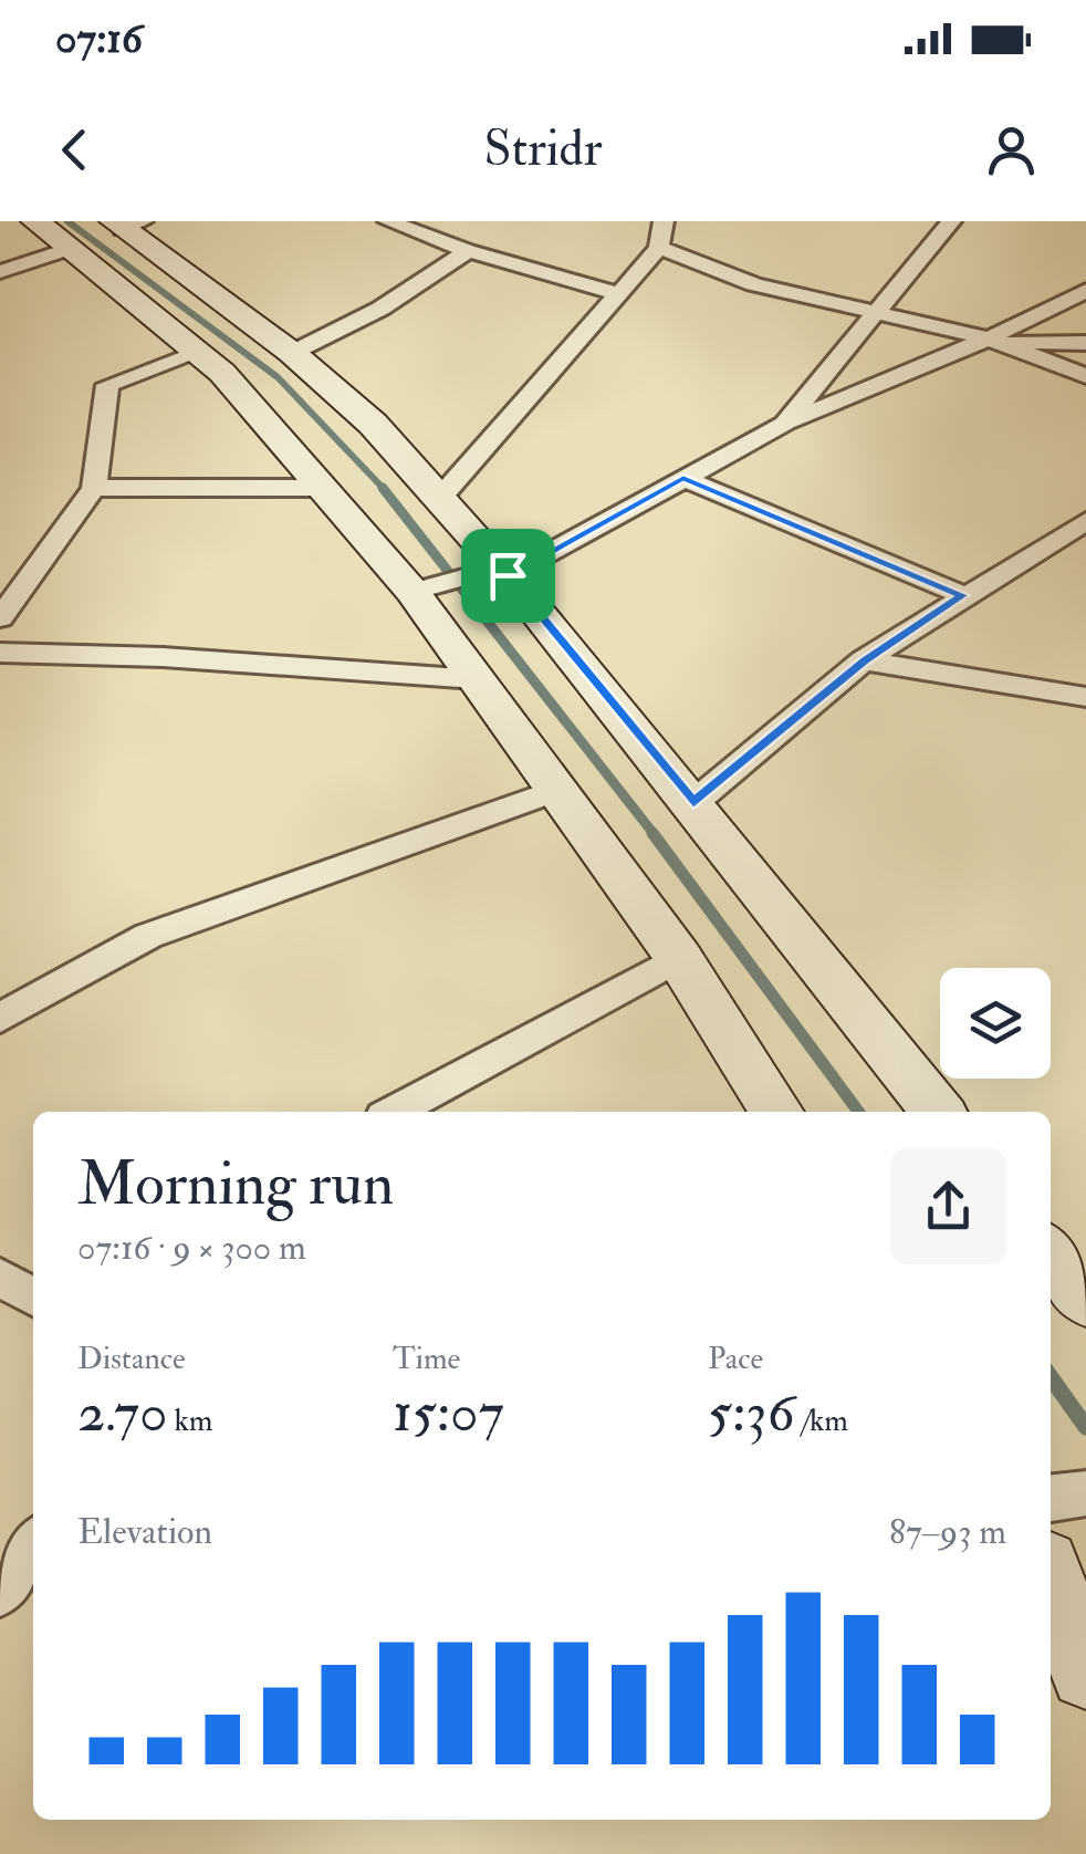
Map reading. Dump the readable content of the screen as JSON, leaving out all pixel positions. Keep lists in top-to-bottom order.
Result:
{
  "page": {
    "status": "07:16",
    "header": "Stridr",
    "heading": ["Morning run", "07:16 · 9 × 300 m"],
    "stats": [
      ["Distance", "2.70 km"],
      ["Time", "15:07"],
      ["Pace", "5:36 /km"]
    ],
    "chart": ["Elevation", "87–93 m"]
  }
}
